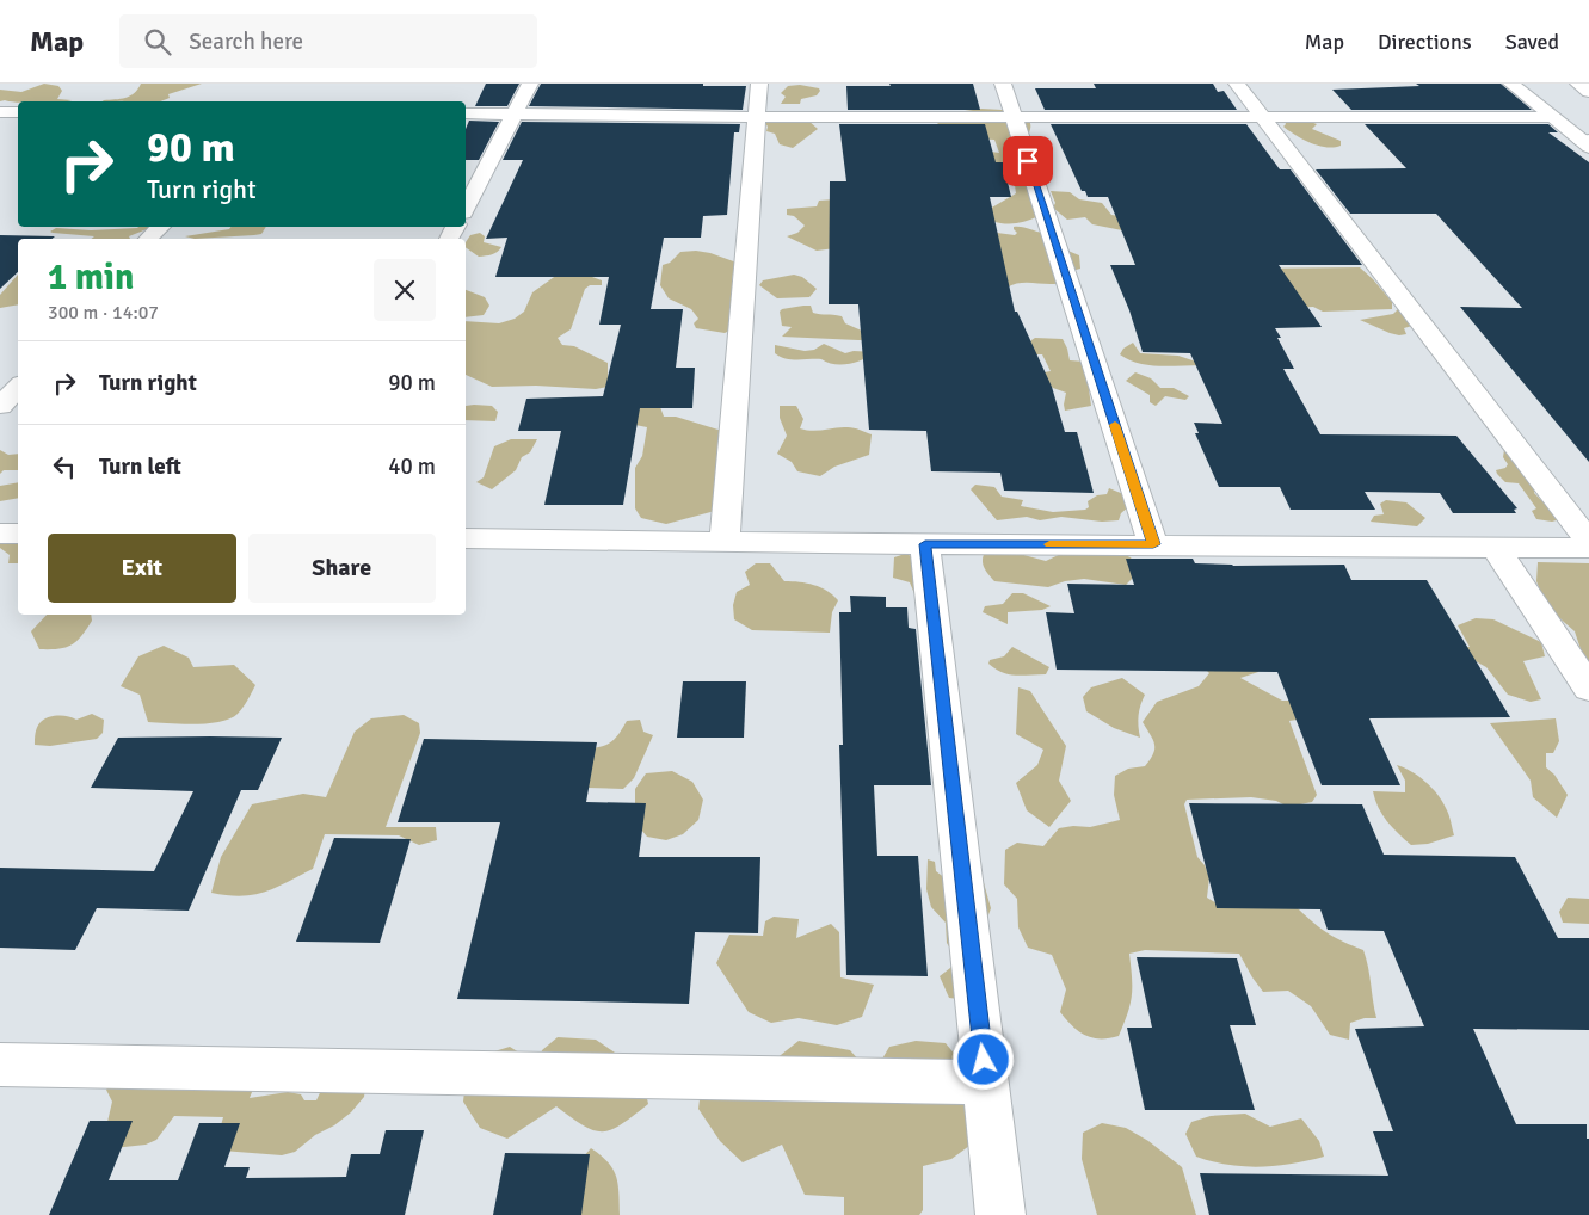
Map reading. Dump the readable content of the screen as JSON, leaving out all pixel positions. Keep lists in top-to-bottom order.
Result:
{
  "page": {
    "header": "Map",
    "search": "Search here",
    "nav": ["Map", "Directions", "Saved"],
    "turn": ["90 m", "Turn right"],
    "heading": ["1 min", "300 m · 14:07"],
    "list": [
      {
        "name": "Turn right",
        "value": "90 m"
      },
      {
        "name": "Turn left",
        "value": "40 m"
      }
    ],
    "buttons": ["Exit", "Share"]
  }
}
